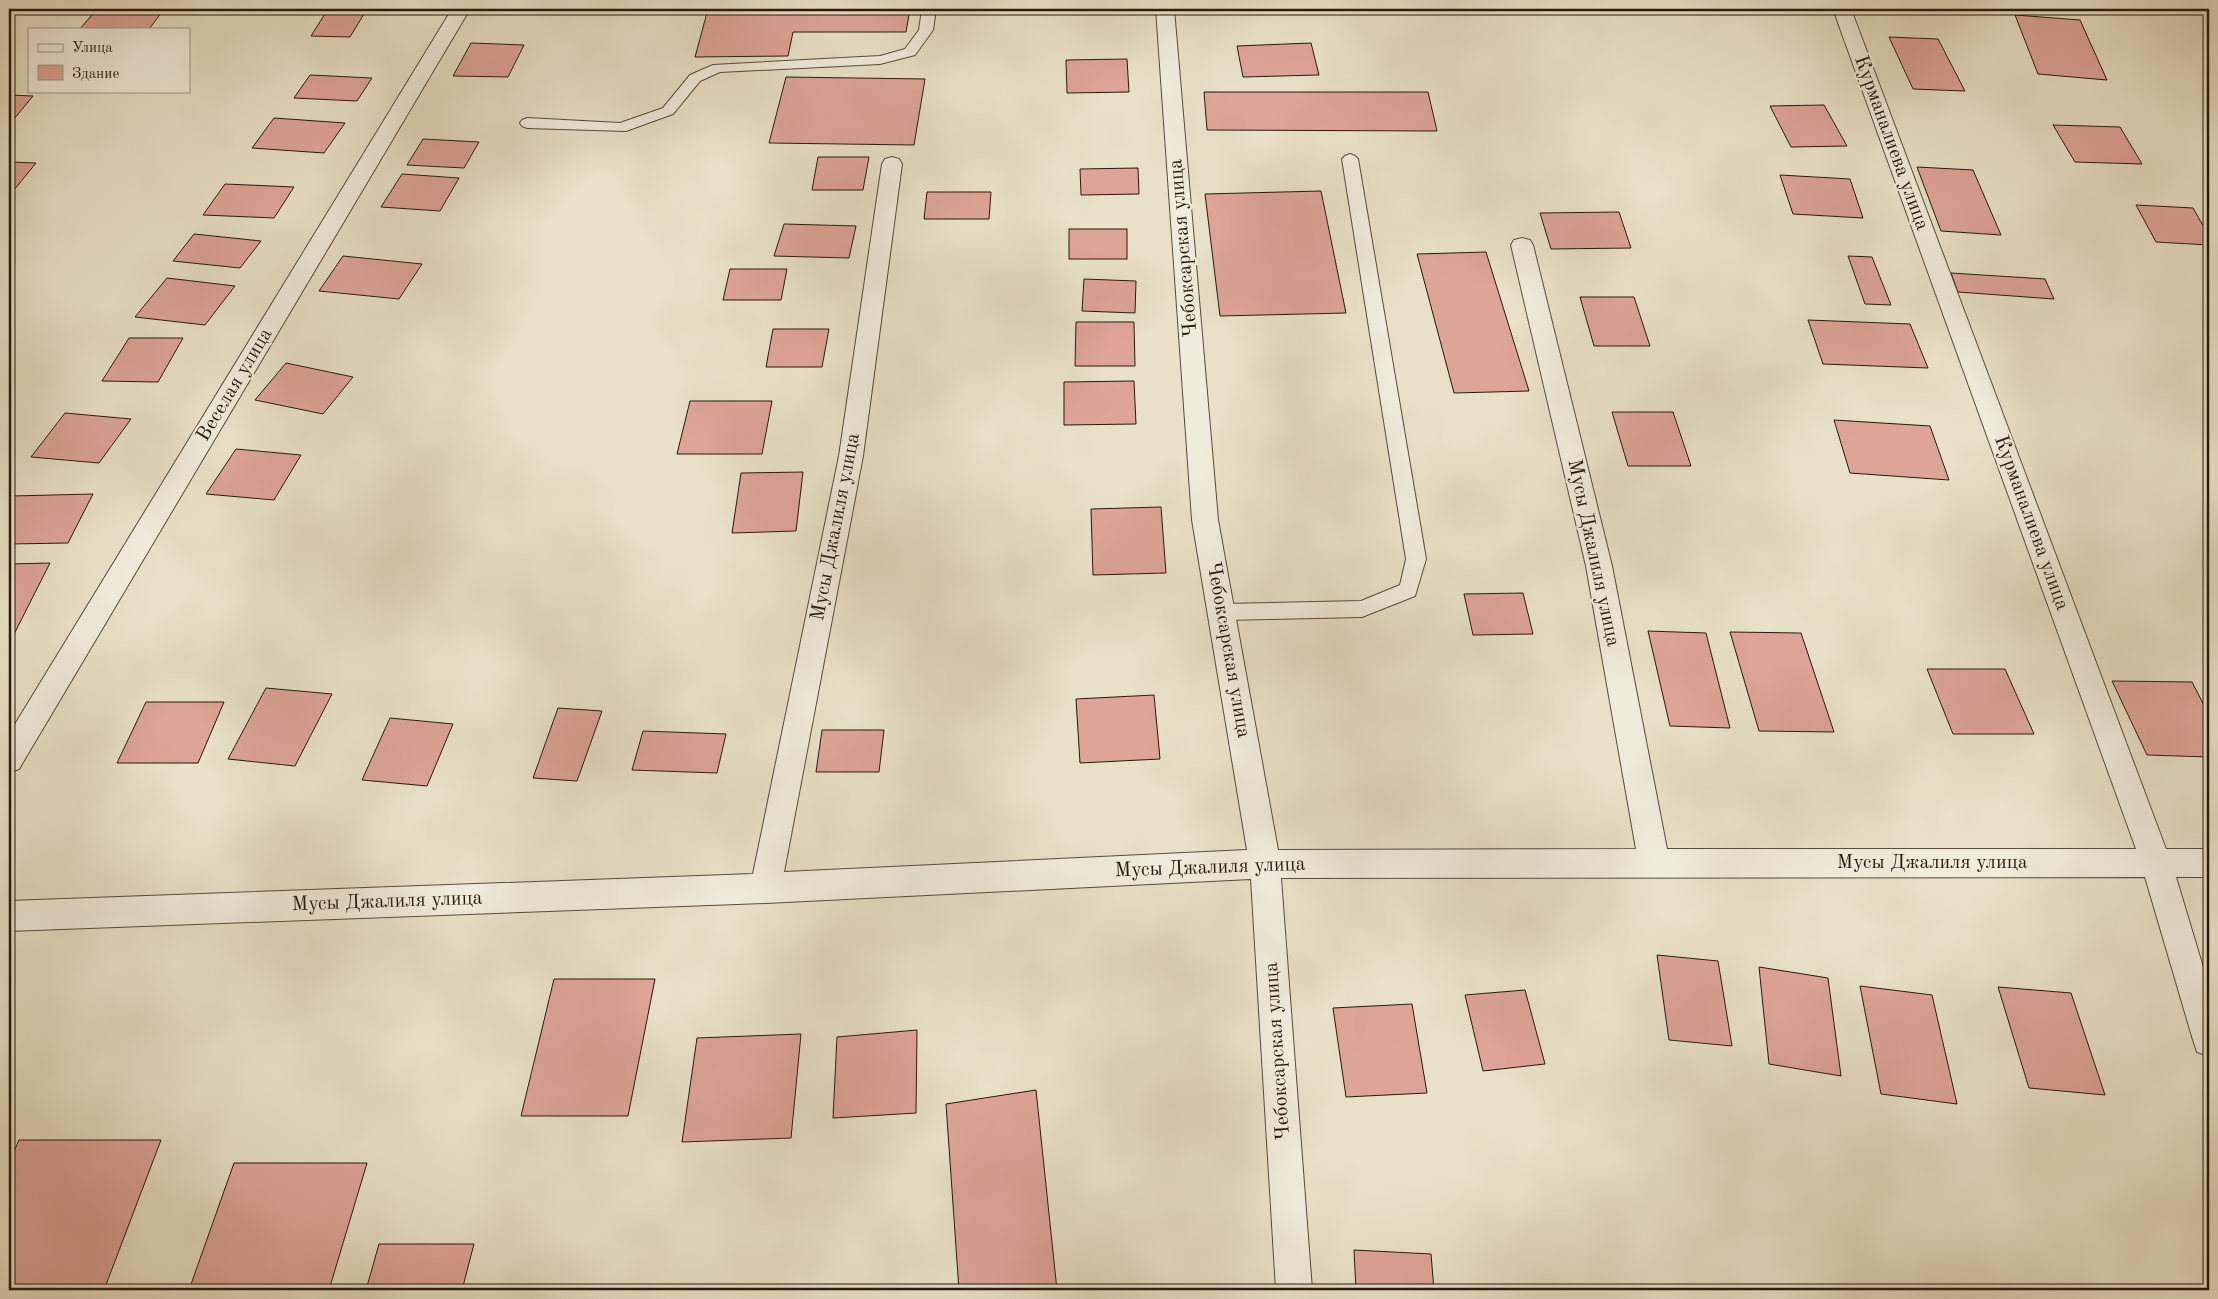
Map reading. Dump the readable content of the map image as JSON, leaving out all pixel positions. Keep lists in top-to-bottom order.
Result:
{
  "streets": {
    "street": [
      "Курманалиева улица",
      "Чебоксарская улица",
      "Веселая улица",
      "Мусы Джалиля улица"
    ]
  },
  "crossings": [
    ["Курманалиева улица", "Мусы Джалиля улица"],
    ["Чебоксарская улица", "Мусы Джалиля улица"]
  ],
  "legend": ["Улица", "Здание"]
}
